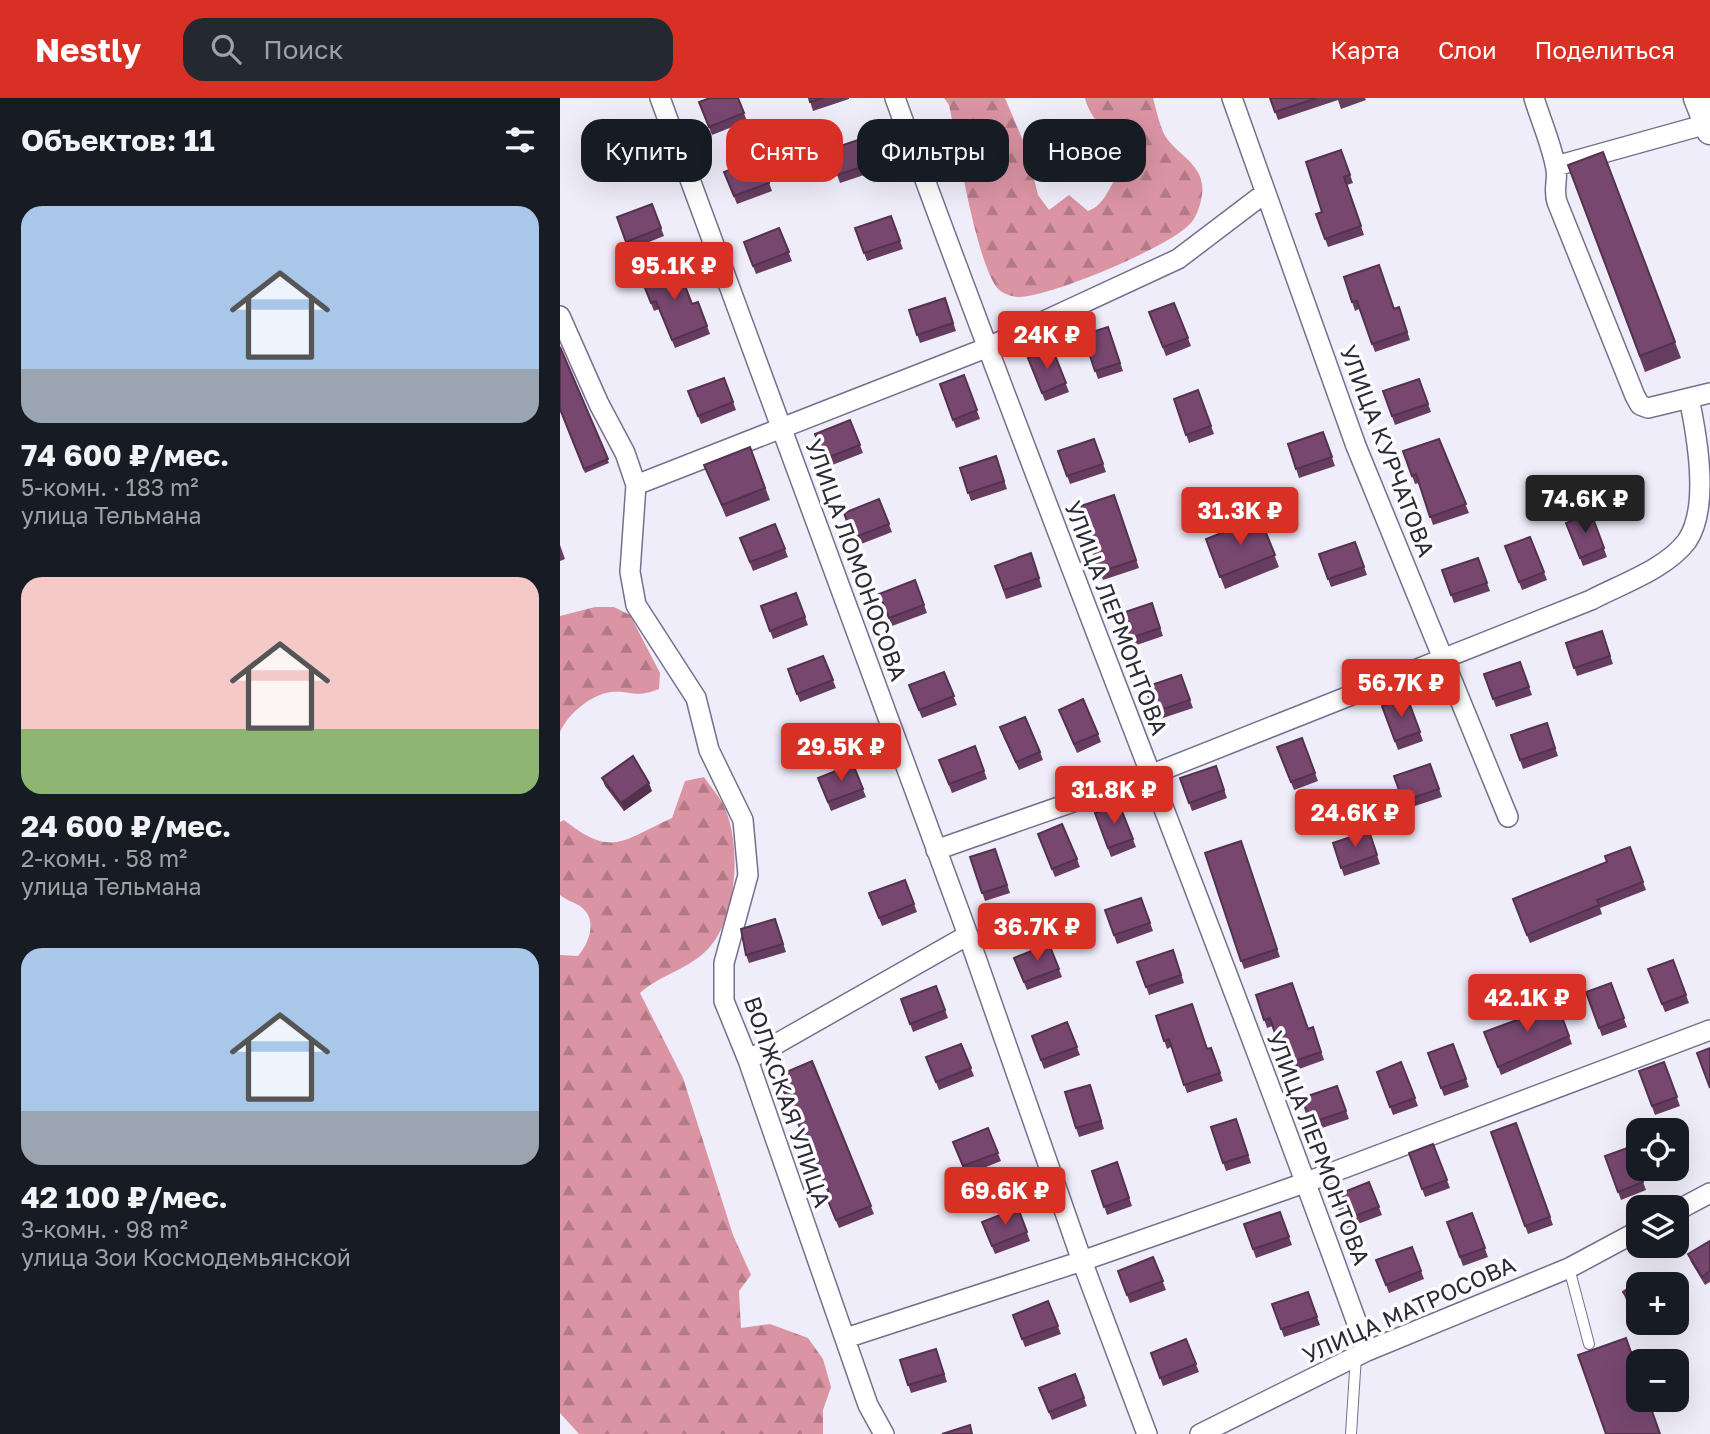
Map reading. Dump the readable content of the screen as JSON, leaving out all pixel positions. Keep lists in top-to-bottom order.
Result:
{
  "streets": {
    "street": [
      "УЛИЦА КУРЧАТОВА",
      "УЛИЦА ЛОМОНОСОВА",
      "УЛИЦА ЛЕРМОНТОВА",
      "ВОЛЖСКАЯ УЛИЦА",
      "УЛИЦА МАТРОСОВА"
    ]
  },
  "crossings": [
    ["УЛИЦА ЛЕРМОНТОВА", "УЛИЦА МАТРОСОВА"]
  ],
  "page": {
    "header": "Nestly",
    "search": "Поиск",
    "nav": ["Карта", "Слои", "Поделиться"],
    "heading": "Объектов: 11",
    "chip": [
      "Купить",
      "Снять",
      "Фильтры",
      "Новое"
    ],
    "list": [
      {
        "name": "74 600 ₽/мес.",
        "note": "5-комн. · 183 m² · улица Тельмана"
      },
      {
        "name": "24 600 ₽/мес.",
        "note": "2-комн. · 58 m² · улица Тельмана"
      },
      {
        "name": "42 100 ₽/мес.",
        "note": "3-комн. · 98 m² · улица Зои Космодемьянской"
      }
    ],
    "price": [
      "95.1K ₽",
      "24K ₽",
      "74.6K ₽",
      "31.3K ₽",
      "56.7K ₽",
      "29.5K ₽",
      "31.8K ₽",
      "24.6K ₽",
      "36.7K ₽",
      "42.1K ₽",
      "69.6K ₽"
    ],
    "map_buttons": ["+", "−"]
  }
}
